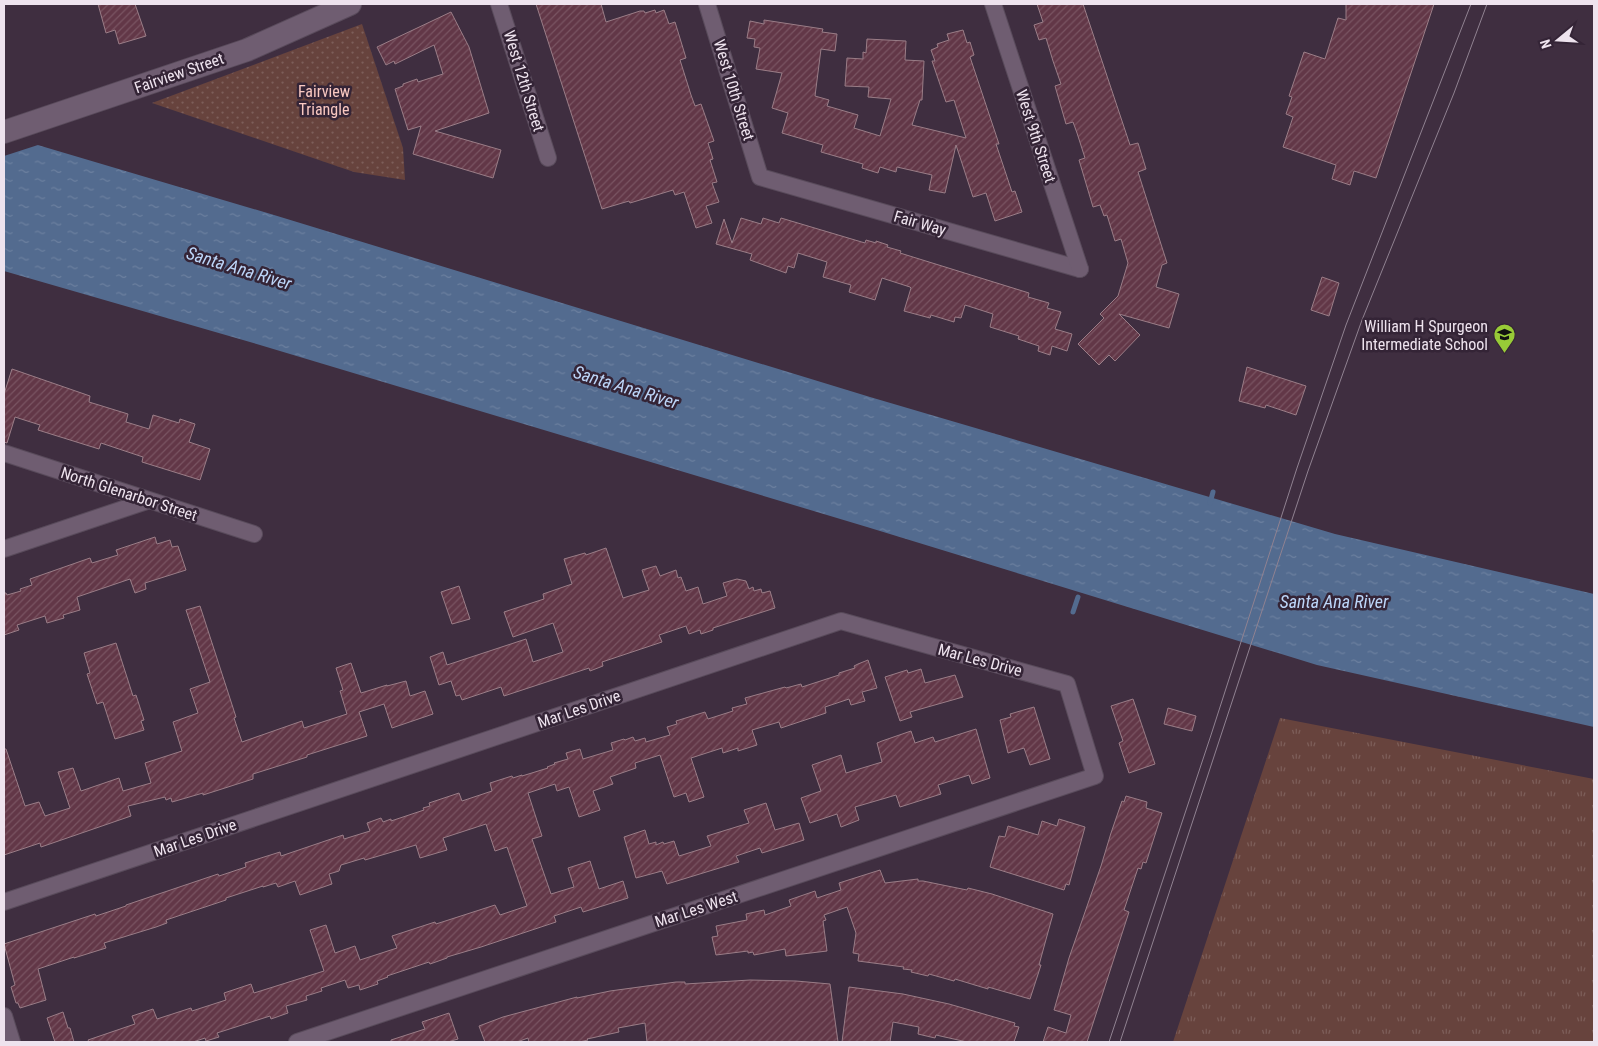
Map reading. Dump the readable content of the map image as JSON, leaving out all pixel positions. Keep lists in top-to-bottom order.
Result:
{
  "streets": {
    "main road": ["Fairview Street"],
    "street": [
      "West 12th Street",
      "West 10th Street",
      "West 9th Street",
      "Fair Way",
      "North Glenarbor Street",
      "Mar Les Drive",
      "Mar Les West"
    ]
  },
  "crossings": [
    ["West 10th Street", "Fair Way"],
    ["West 9th Street", "Fair Way"],
    ["Mar Les Drive", "Mar Les West"]
  ],
  "water": ["Santa Ana River"],
  "parks": ["Fairview Triangle"],
  "places": {
    "school or university": ["William H Spurgeon Intermediate School"]
  },
  "north": "left"
}
